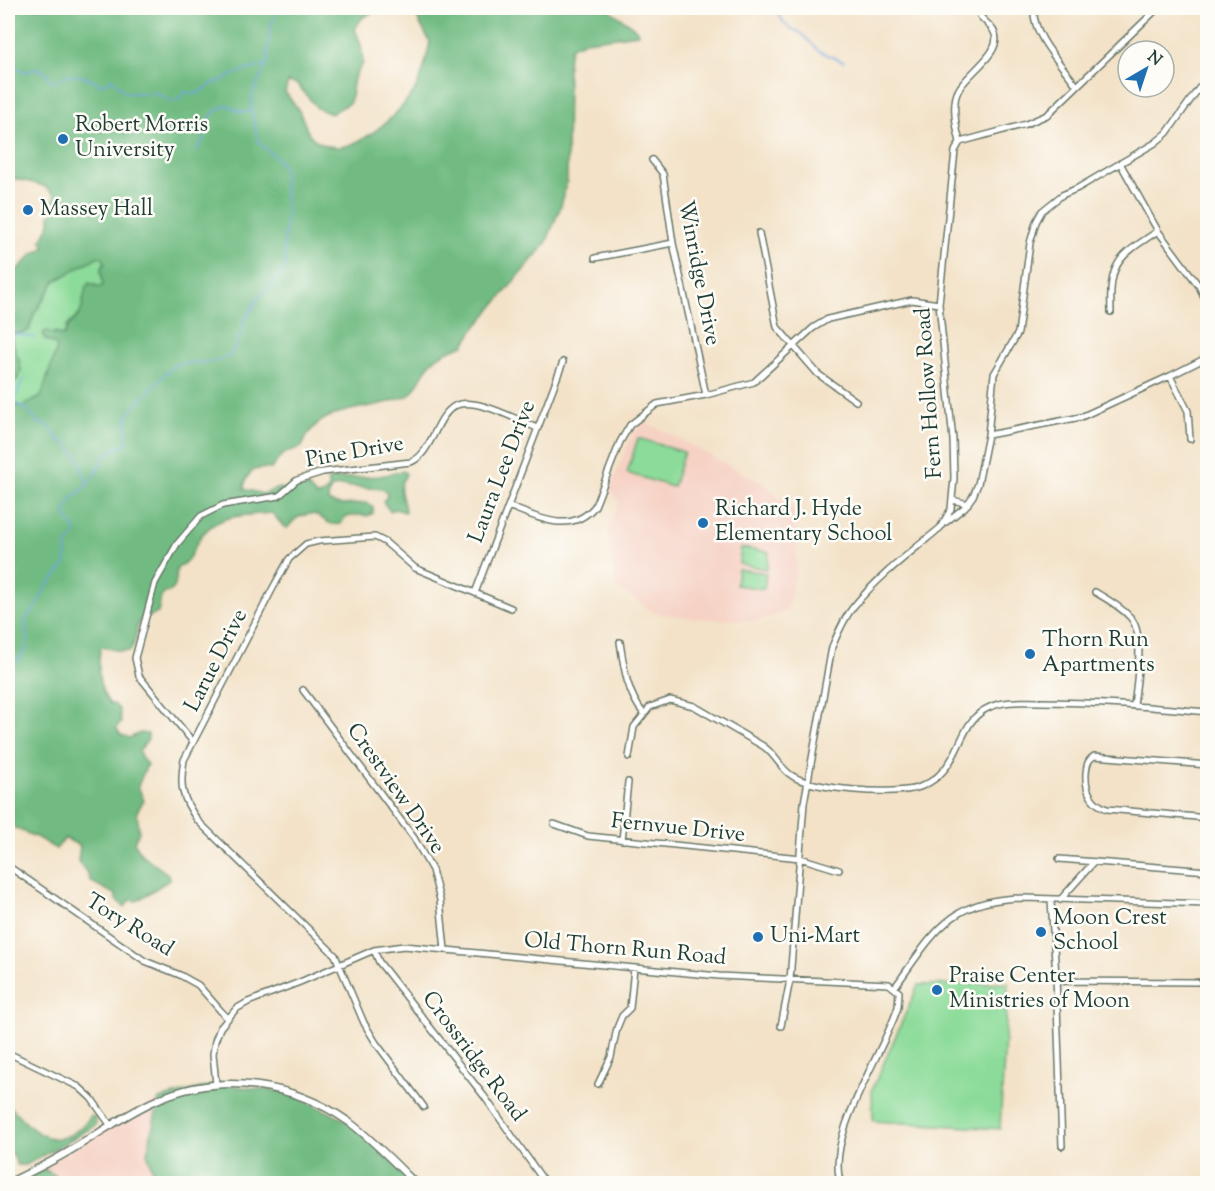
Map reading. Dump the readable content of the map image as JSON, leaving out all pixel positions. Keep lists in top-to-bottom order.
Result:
{
  "streets": {
    "street": [
      "Winridge Drive",
      "Fern Hollow Road",
      "Pine Drive",
      "Laura Lee Drive",
      "Larue Drive",
      "Crestview Drive",
      "Fernvue Drive",
      "Tory Road",
      "Old Thorn Run Road",
      "Crossridge Road"
    ]
  },
  "crossings": [
    ["Fern Hollow Road", "Fernvue Drive"],
    ["Fern Hollow Road", "Old Thorn Run Road"],
    ["Pine Drive", "Laura Lee Drive"],
    ["Pine Drive", "Larue Drive"],
    ["Laura Lee Drive", "Larue Drive"],
    ["Larue Drive", "Old Thorn Run Road"],
    ["Crestview Drive", "Old Thorn Run Road"],
    ["Tory Road", "Old Thorn Run Road"],
    ["Old Thorn Run Road", "Crossridge Road"]
  ],
  "places": [
    "Robert Morris University",
    "Massey Hall",
    "Richard J. Hyde Elementary School",
    "Thorn Run Apartments",
    "Moon Crest School",
    "Uni-Mart",
    "Praise Center Ministries of Moon"
  ],
  "north": "top right"
}
